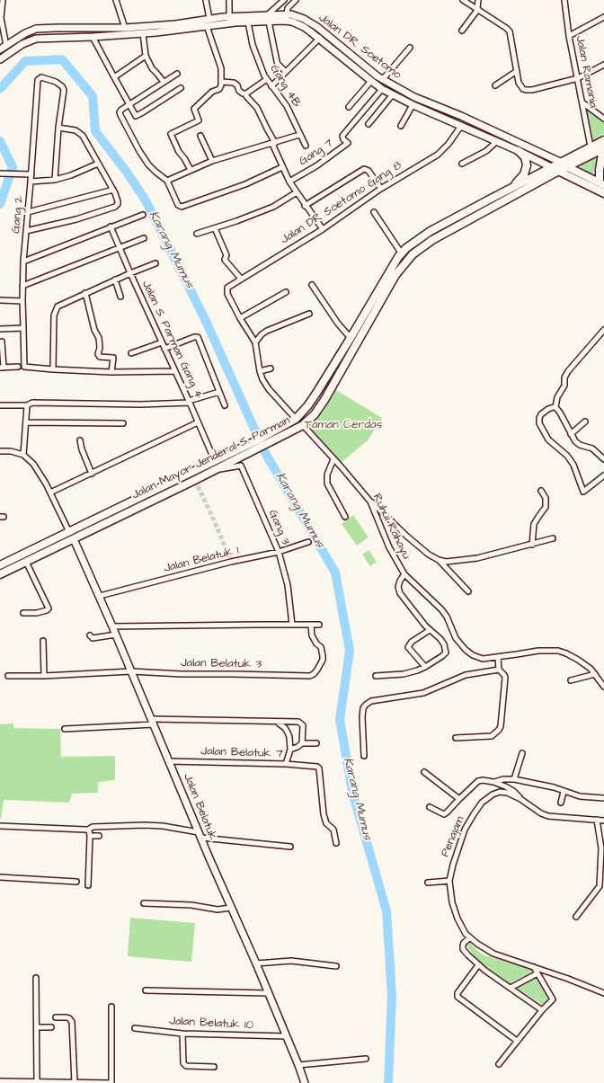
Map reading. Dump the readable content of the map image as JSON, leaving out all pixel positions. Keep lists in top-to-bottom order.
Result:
{
  "streets": {
    "main road": ["Jalan DR. Soetomo", "Jalan Mayor Jenderal S. Parman"],
    "street": [
      "Jalan Ramania",
      "Gang 4B",
      "Gang 7",
      "Jalan DR Soetomo Gang 8",
      "Gang 2",
      "Jalan S. Parman Gang 4",
      "Ruhui Rahayu",
      "Gang 3",
      "Jalan Belatuk 1",
      "Jalan Belatuk 3",
      "Jalan Belatuk 7",
      "Jalan Belatuk",
      "Penajam",
      "Jalan Belatuk 10"
    ]
  },
  "crossings": [
    ["Jalan DR. Soetomo", "Gang 4B"],
    ["Jalan DR. Soetomo", "Gang 7"],
    ["Jalan DR. Soetomo", "Jalan DR Soetomo Gang 8"],
    ["Jalan DR. Soetomo", "Jalan Mayor Jenderal S. Parman"],
    ["Jalan S. Parman Gang 4", "Jalan Mayor Jenderal S. Parman"],
    ["Jalan Mayor Jenderal S. Parman", "Ruhui Rahayu"],
    ["Jalan Mayor Jenderal S. Parman", "Gang 3"],
    ["Jalan Mayor Jenderal S. Parman", "Jalan Belatuk"],
    ["Gang 3", "Jalan Belatuk 1"],
    ["Jalan Belatuk 1", "Jalan Belatuk"],
    ["Jalan Belatuk 3", "Jalan Belatuk"],
    ["Jalan Belatuk 7", "Jalan Belatuk"],
    ["Jalan Belatuk", "Jalan Belatuk 10"]
  ],
  "water": ["Karang Mumus"],
  "parks": ["Taman Cerdas"]
}
